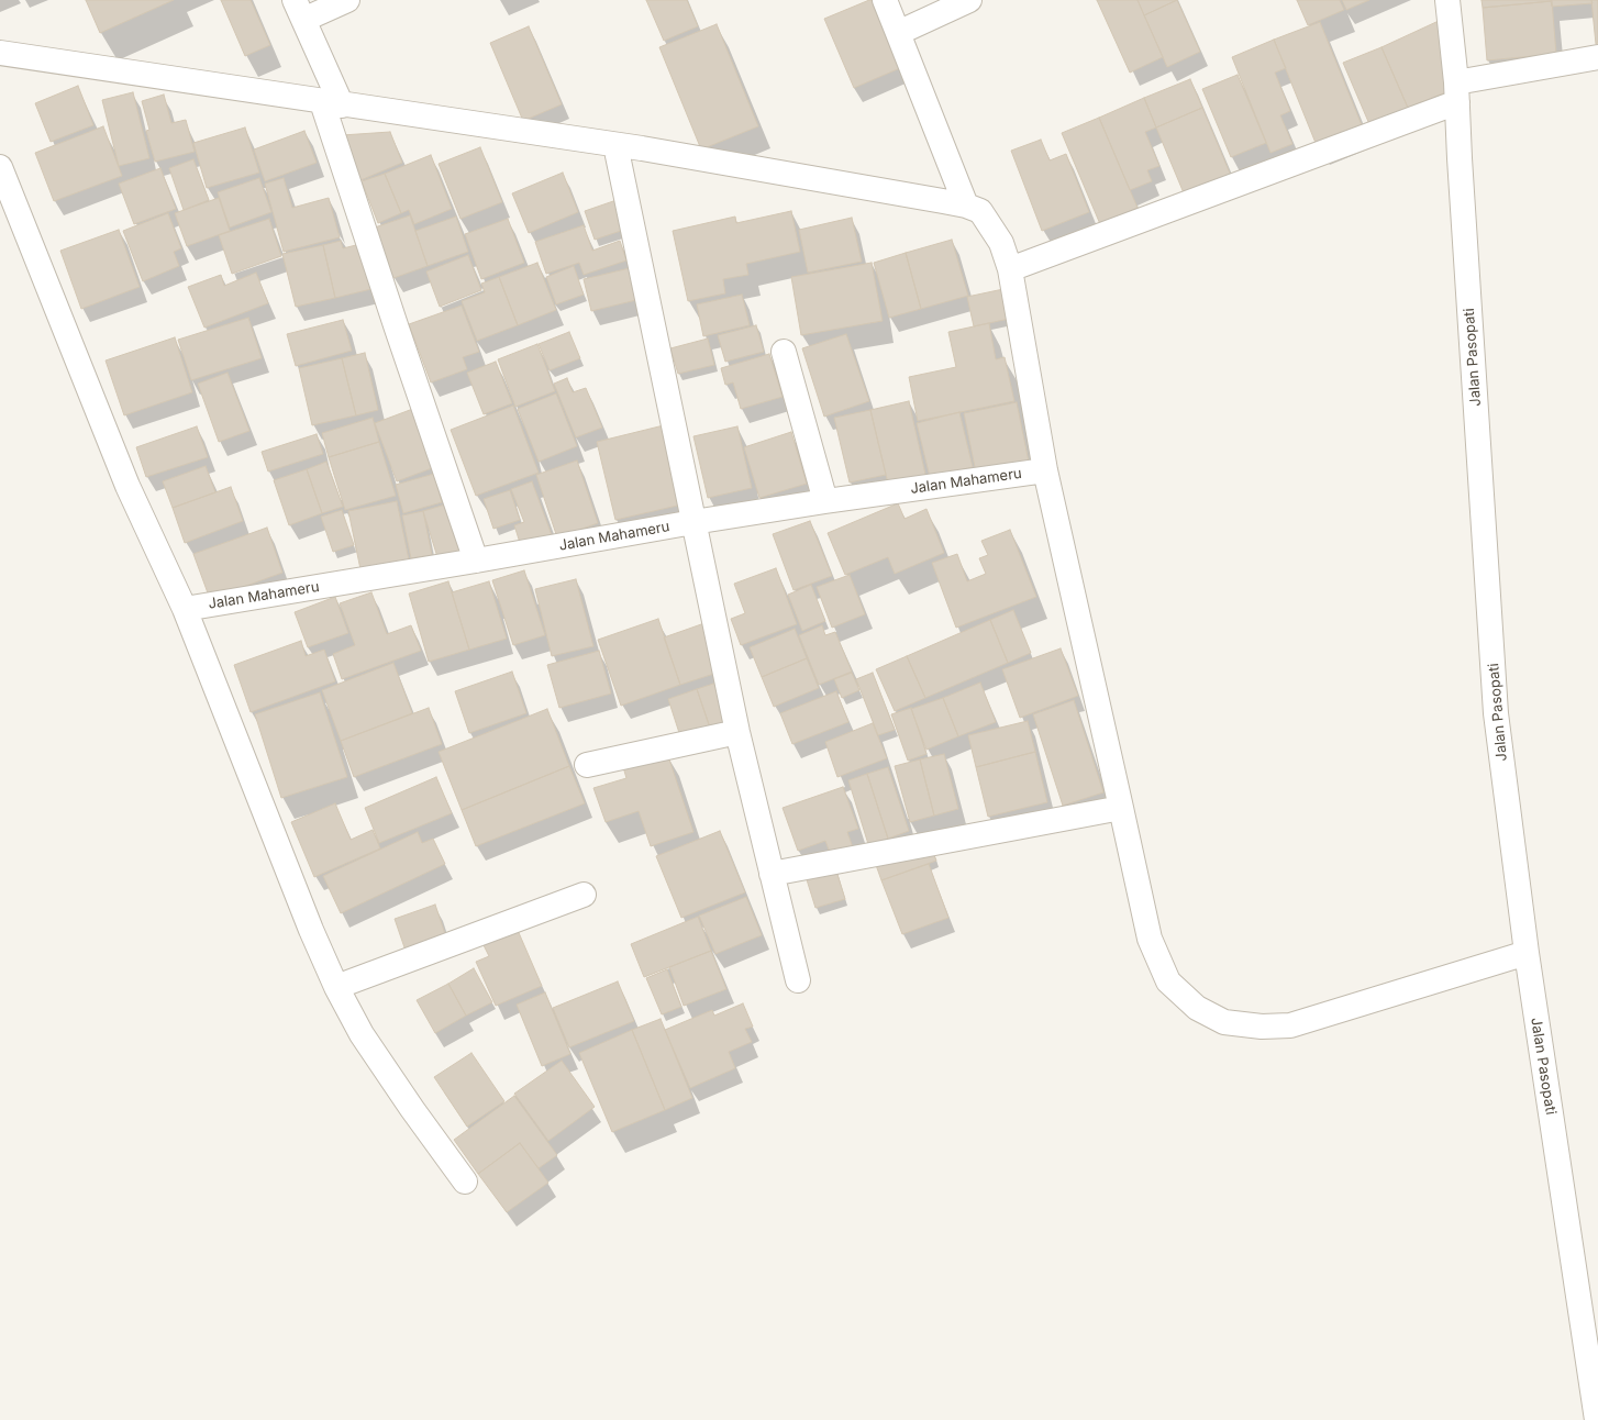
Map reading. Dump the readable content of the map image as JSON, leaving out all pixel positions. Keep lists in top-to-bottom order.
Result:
{
  "streets": {
    "street": ["Jalan Pasopati", "Jalan Mahameru"]
  }
}
